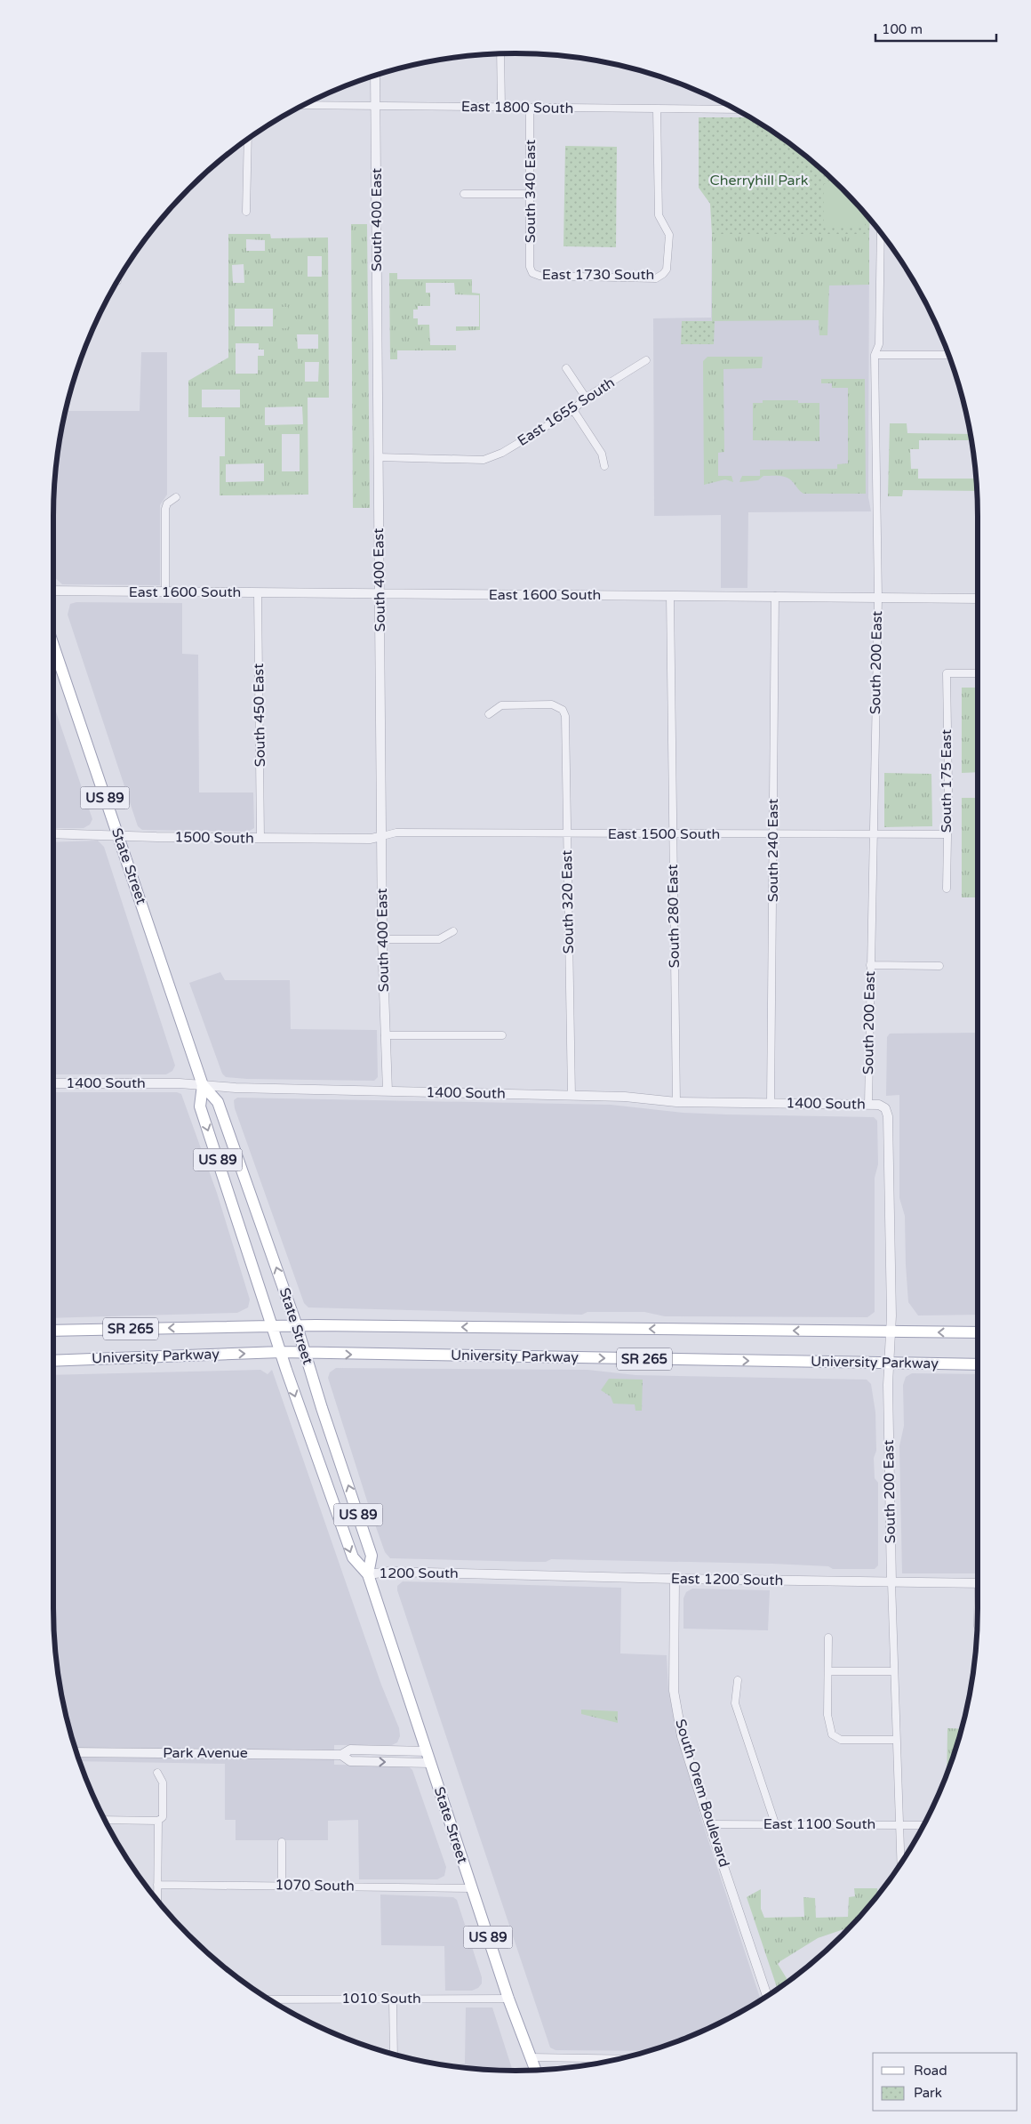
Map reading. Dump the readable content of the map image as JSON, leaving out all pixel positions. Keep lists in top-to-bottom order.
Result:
{
  "streets": {
    "main road": [
      "US 89",
      "State Street",
      "SR 265",
      "University Parkway"
    ],
    "street": [
      "East 1800 South",
      "South 340 East",
      "South 400 East",
      "East 1730 South",
      "East 1655 South",
      "East 1600 South",
      "South 200 East",
      "South 450 East",
      "South 175 East",
      "East 1500 South",
      "1500 South",
      "South 240 East",
      "South 320 East",
      "South 280 East",
      "1400 South",
      "1200 South",
      "East 1200 South",
      "Park Avenue",
      "South Orem Boulevard",
      "East 1100 South",
      "1070 South",
      "1010 South"
    ]
  },
  "crossings": [
    ["East 1800 South", "South 340 East"],
    ["East 1800 South", "South 400 East"],
    ["East 1800 South", "East 1730 South"],
    ["South 340 East", "East 1730 South"],
    ["South 400 East", "East 1655 South"],
    ["South 400 East", "East 1600 South"],
    ["South 400 East", "East 1500 South"],
    ["South 400 East", "1500 South"],
    ["South 400 East", "1400 South"],
    ["East 1600 South", "South 200 East"],
    ["East 1600 South", "South 450 East"],
    ["East 1600 South", "South 240 East"],
    ["East 1600 South", "South 280 East"],
    ["South 200 East", "East 1500 South"],
    ["South 200 East", "1400 South"],
    ["South 200 East", "University Parkway"],
    ["South 200 East", "East 1200 South"],
    ["South 200 East", "East 1100 South"],
    ["South 450 East", "1500 South"],
    ["South 175 East", "East 1500 South"],
    ["East 1500 South", "1500 South"],
    ["East 1500 South", "South 240 East"],
    ["East 1500 South", "South 320 East"],
    ["East 1500 South", "South 280 East"],
    ["1500 South", "State Street"],
    ["South 240 East", "1400 South"],
    ["State Street", "1400 South"],
    ["State Street", "University Parkway"],
    ["State Street", "1200 South"],
    ["State Street", "Park Avenue"],
    ["State Street", "1070 South"],
    ["State Street", "1010 South"],
    ["South 320 East", "1400 South"],
    ["South 280 East", "1400 South"],
    ["1200 South", "East 1200 South"],
    ["East 1200 South", "South Orem Boulevard"],
    ["South Orem Boulevard", "East 1100 South"]
  ],
  "parks": ["Cherryhill Park"],
  "legend": ["Road", "Park"],
  "scale_bar": "100 m"
}
